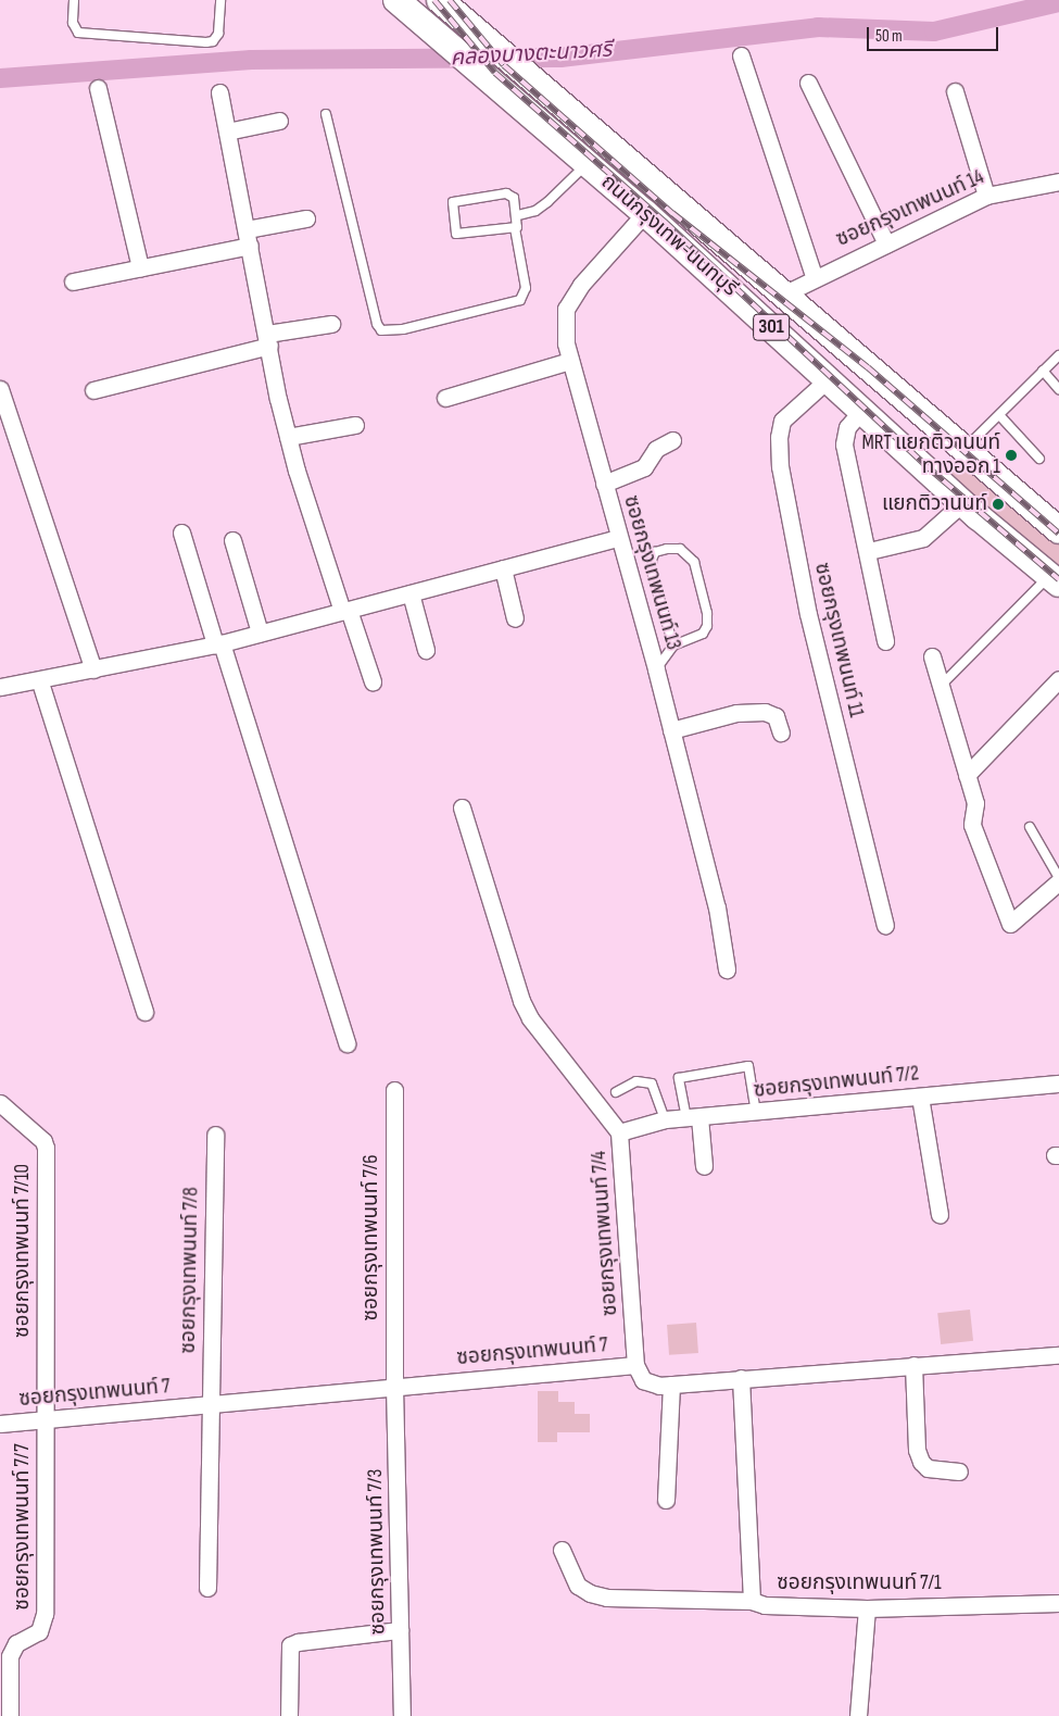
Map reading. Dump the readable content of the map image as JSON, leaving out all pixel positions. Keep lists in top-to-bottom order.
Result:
{
  "streets": {
    "main road": ["ถนนกรุงเทพ-นนทบุรี", "301"],
    "street": [
      "ซอยกรุงเทพนนท์ 14",
      "ซอยกรุงเทพนนท์ 13",
      "ซอยกรุงเทพนนท์ 11",
      "ซอยกรุงเทพนนท์ 7/2",
      "ซอยกรุงเทพนนท์ 7/4",
      "ซอยกรุงเทพนนท์ 7/6",
      "ซอยกรุงเทพนนท์ 7/10",
      "ซอยกรุงเทพนนท์ 7/8",
      "ซอยกรุงเทพนนท์ 7",
      "ซอยกรุงเทพนนท์ 7/7",
      "ซอยกรุงเทพนนท์ 7/3",
      "ซอยกรุงเทพนนท์ 7/1"
    ]
  },
  "crossings": [
    ["ซอยกรุงเทพนนท์ 14", "ถนนกรุงเทพ-นนทบุรี"],
    ["ถนนกรุงเทพ-นนทบุรี", "ซอยกรุงเทพนนท์ 13"],
    ["ถนนกรุงเทพ-นนทบุรี", "ซอยกรุงเทพนนท์ 11"],
    ["ซอยกรุงเทพนนท์ 7/2", "ซอยกรุงเทพนนท์ 7/4"],
    ["ซอยกรุงเทพนนท์ 7/4", "ซอยกรุงเทพนนท์ 7"],
    ["ซอยกรุงเทพนนท์ 7/6", "ซอยกรุงเทพนนท์ 7"],
    ["ซอยกรุงเทพนนท์ 7/6", "ซอยกรุงเทพนนท์ 7/3"],
    ["ซอยกรุงเทพนนท์ 7/10", "ซอยกรุงเทพนนท์ 7"],
    ["ซอยกรุงเทพนนท์ 7/10", "ซอยกรุงเทพนนท์ 7/7"],
    ["ซอยกรุงเทพนนท์ 7/8", "ซอยกรุงเทพนนท์ 7"],
    ["ซอยกรุงเทพนนท์ 7", "ซอยกรุงเทพนนท์ 7/7"],
    ["ซอยกรุงเทพนนท์ 7", "ซอยกรุงเทพนนท์ 7/3"],
    ["ซอยกรุงเทพนนท์ 7", "ซอยกรุงเทพนนท์ 7/1"]
  ],
  "water": ["คลองบางตะนาวศรี"],
  "places": ["MRT แยกติวานนท์ ทางออก 1", "แยกติวานนท์"],
  "scale_bar": "50 m"
}
